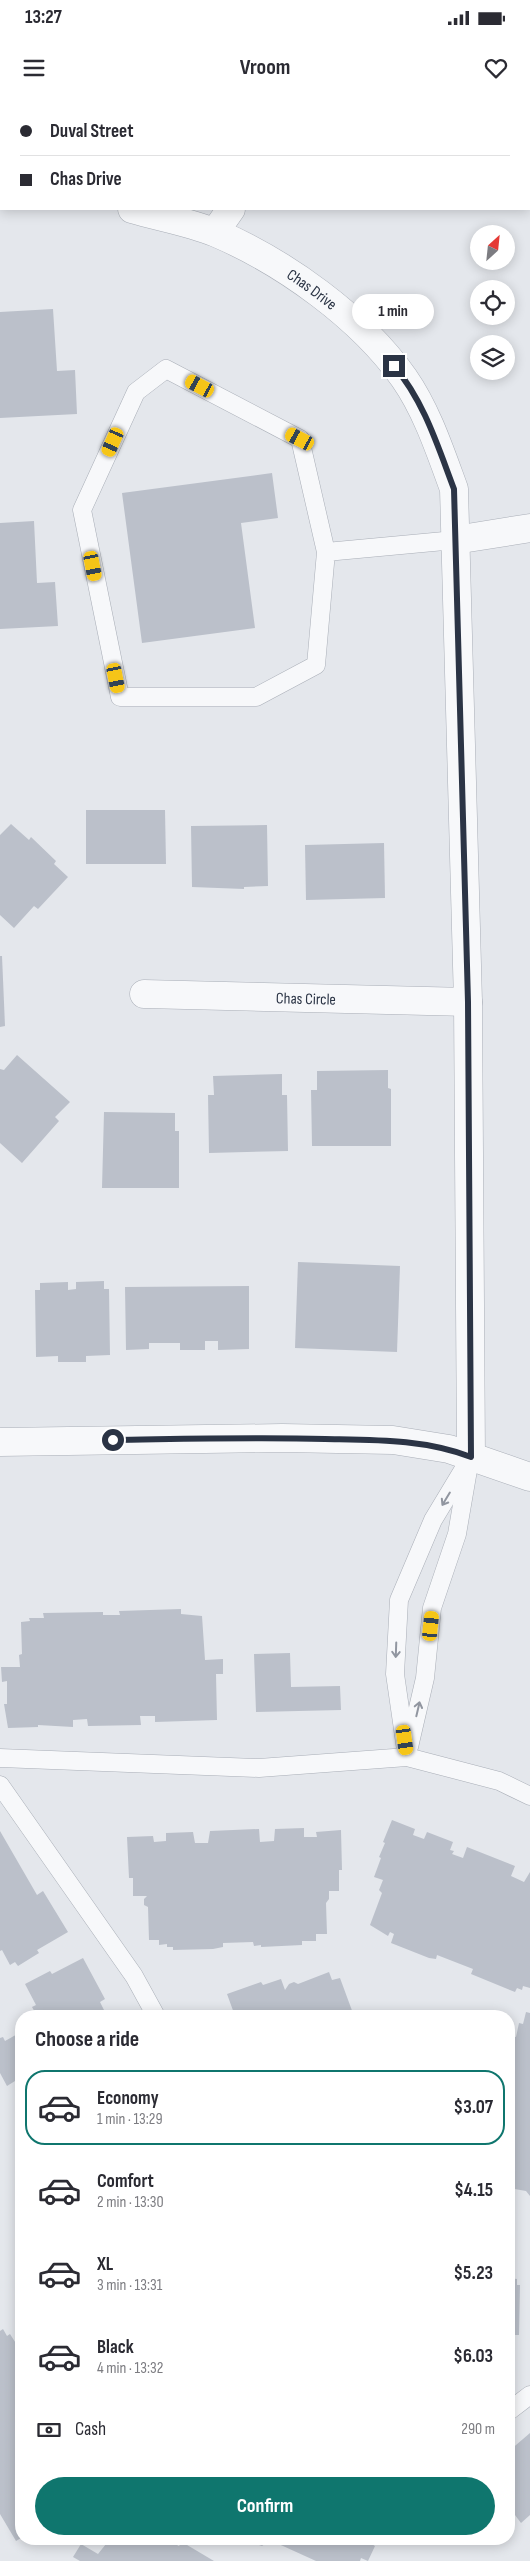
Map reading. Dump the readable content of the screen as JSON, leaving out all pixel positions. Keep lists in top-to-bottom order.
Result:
{
  "streets": {
    "street": ["Chas Drive", "Chas Circle"]
  },
  "crossings": [
    ["Chas Drive", "Chas Circle"]
  ],
  "north": "top right",
  "page": {
    "status": "13:27",
    "header": "Vroom",
    "banner": ["Duval Street", "Chas Drive"],
    "bubble": "1 min",
    "heading": "Choose a ride",
    "list": [
      {
        "name": "Economy",
        "note": "1 min · 13:29",
        "value": "$3.07"
      },
      {
        "name": "Comfort",
        "note": "2 min · 13:30",
        "value": "$4.15"
      },
      {
        "name": "XL",
        "note": "3 min · 13:31",
        "value": "$5.23"
      },
      {
        "name": "Black",
        "note": "4 min · 13:32",
        "value": "$6.03"
      }
    ],
    "pay": ["Cash", "290 m"],
    "buttons": "Confirm"
  }
}
